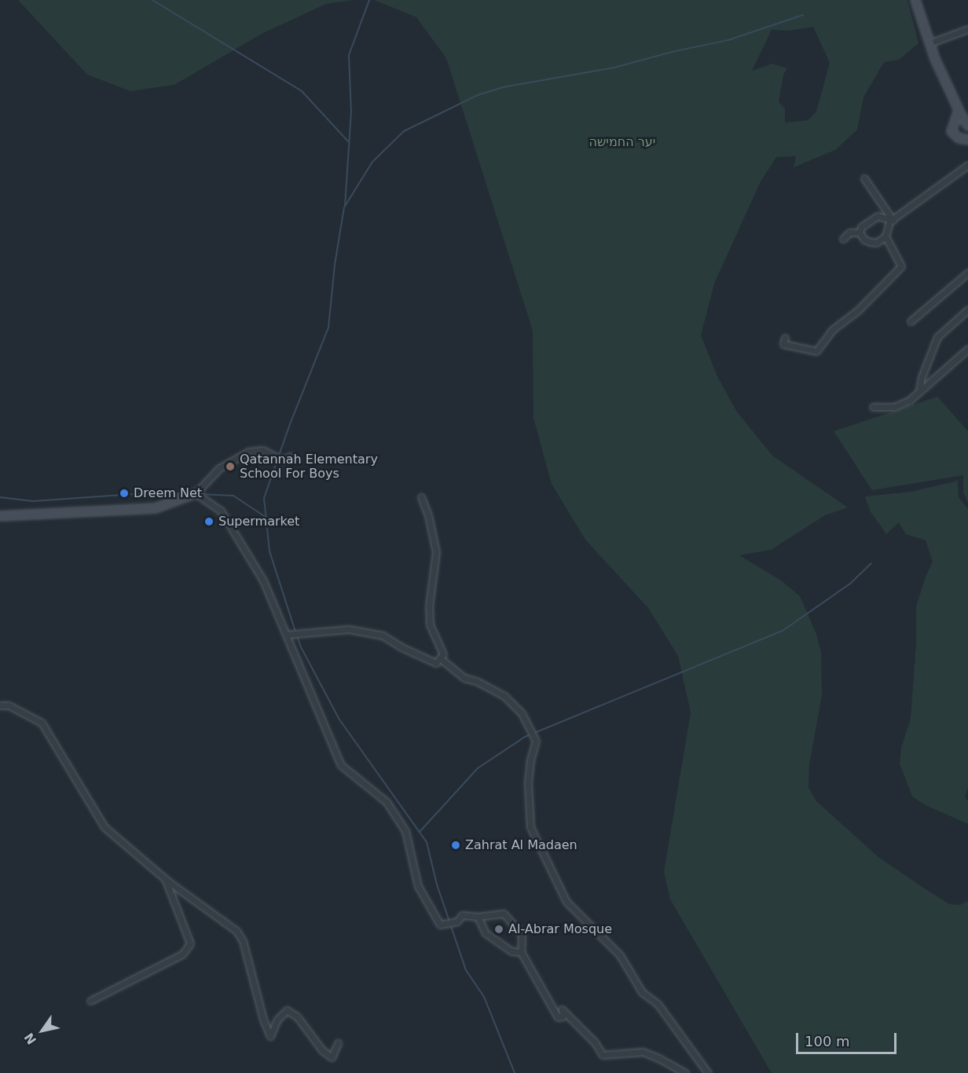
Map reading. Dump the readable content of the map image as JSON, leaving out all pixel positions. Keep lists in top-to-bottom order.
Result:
{
  "parks": ["יער החמישה"],
  "places": [
    "Qatannah Elementary School For Boys",
    "Dreem Net",
    "Supermarket",
    "Zahrat Al Madaen",
    "Al-Abrar Mosque"
  ],
  "scale_bar": "100 m",
  "north": "bottom left"
}
